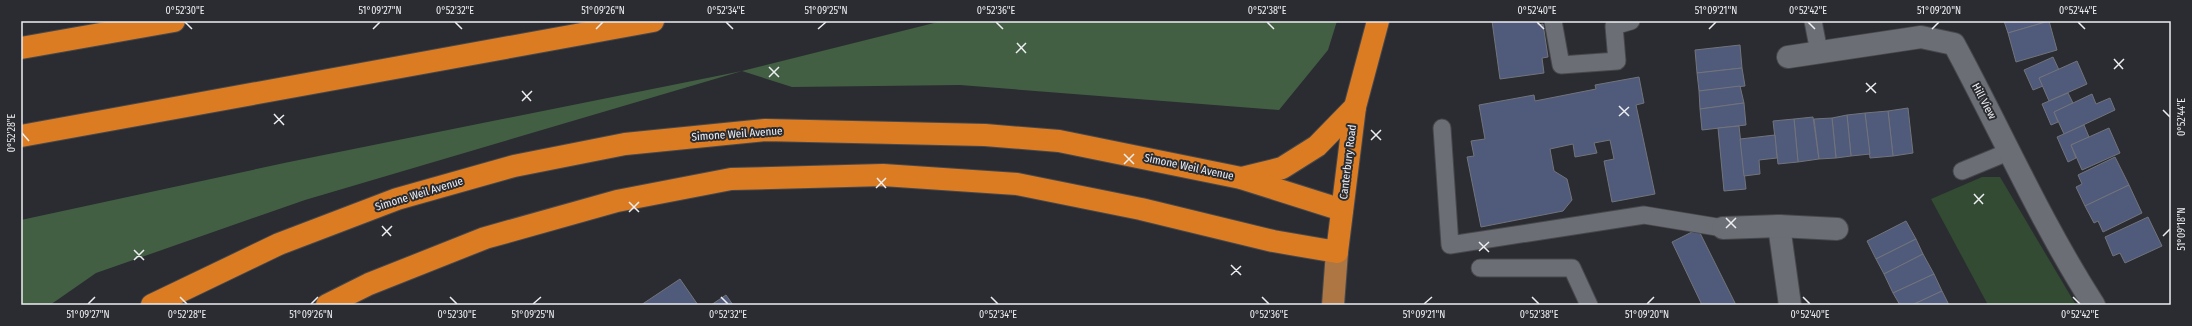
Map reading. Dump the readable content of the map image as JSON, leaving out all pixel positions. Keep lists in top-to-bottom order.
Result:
{
  "streets": {
    "highway": ["Simone Weil Avenue", "Canterbury Road"],
    "street": ["Hill View"]
  },
  "crossings": [
    ["Simone Weil Avenue", "Canterbury Road"]
  ],
  "coordinates": [
    "0°52'30\"E",
    "51°09'27\"N",
    "0°52'32\"E",
    "51°09'26\"N",
    "0°52'34\"E",
    "51°09'25\"N",
    "0°52'36\"E",
    "0°52'38\"E",
    "0°52'40\"E",
    "51°09'21\"N",
    "0°52'42\"E",
    "51°09'20\"N",
    "0°52'44\"E",
    "0°52'28\"E",
    "51°09'18\"N"
  ]
}
